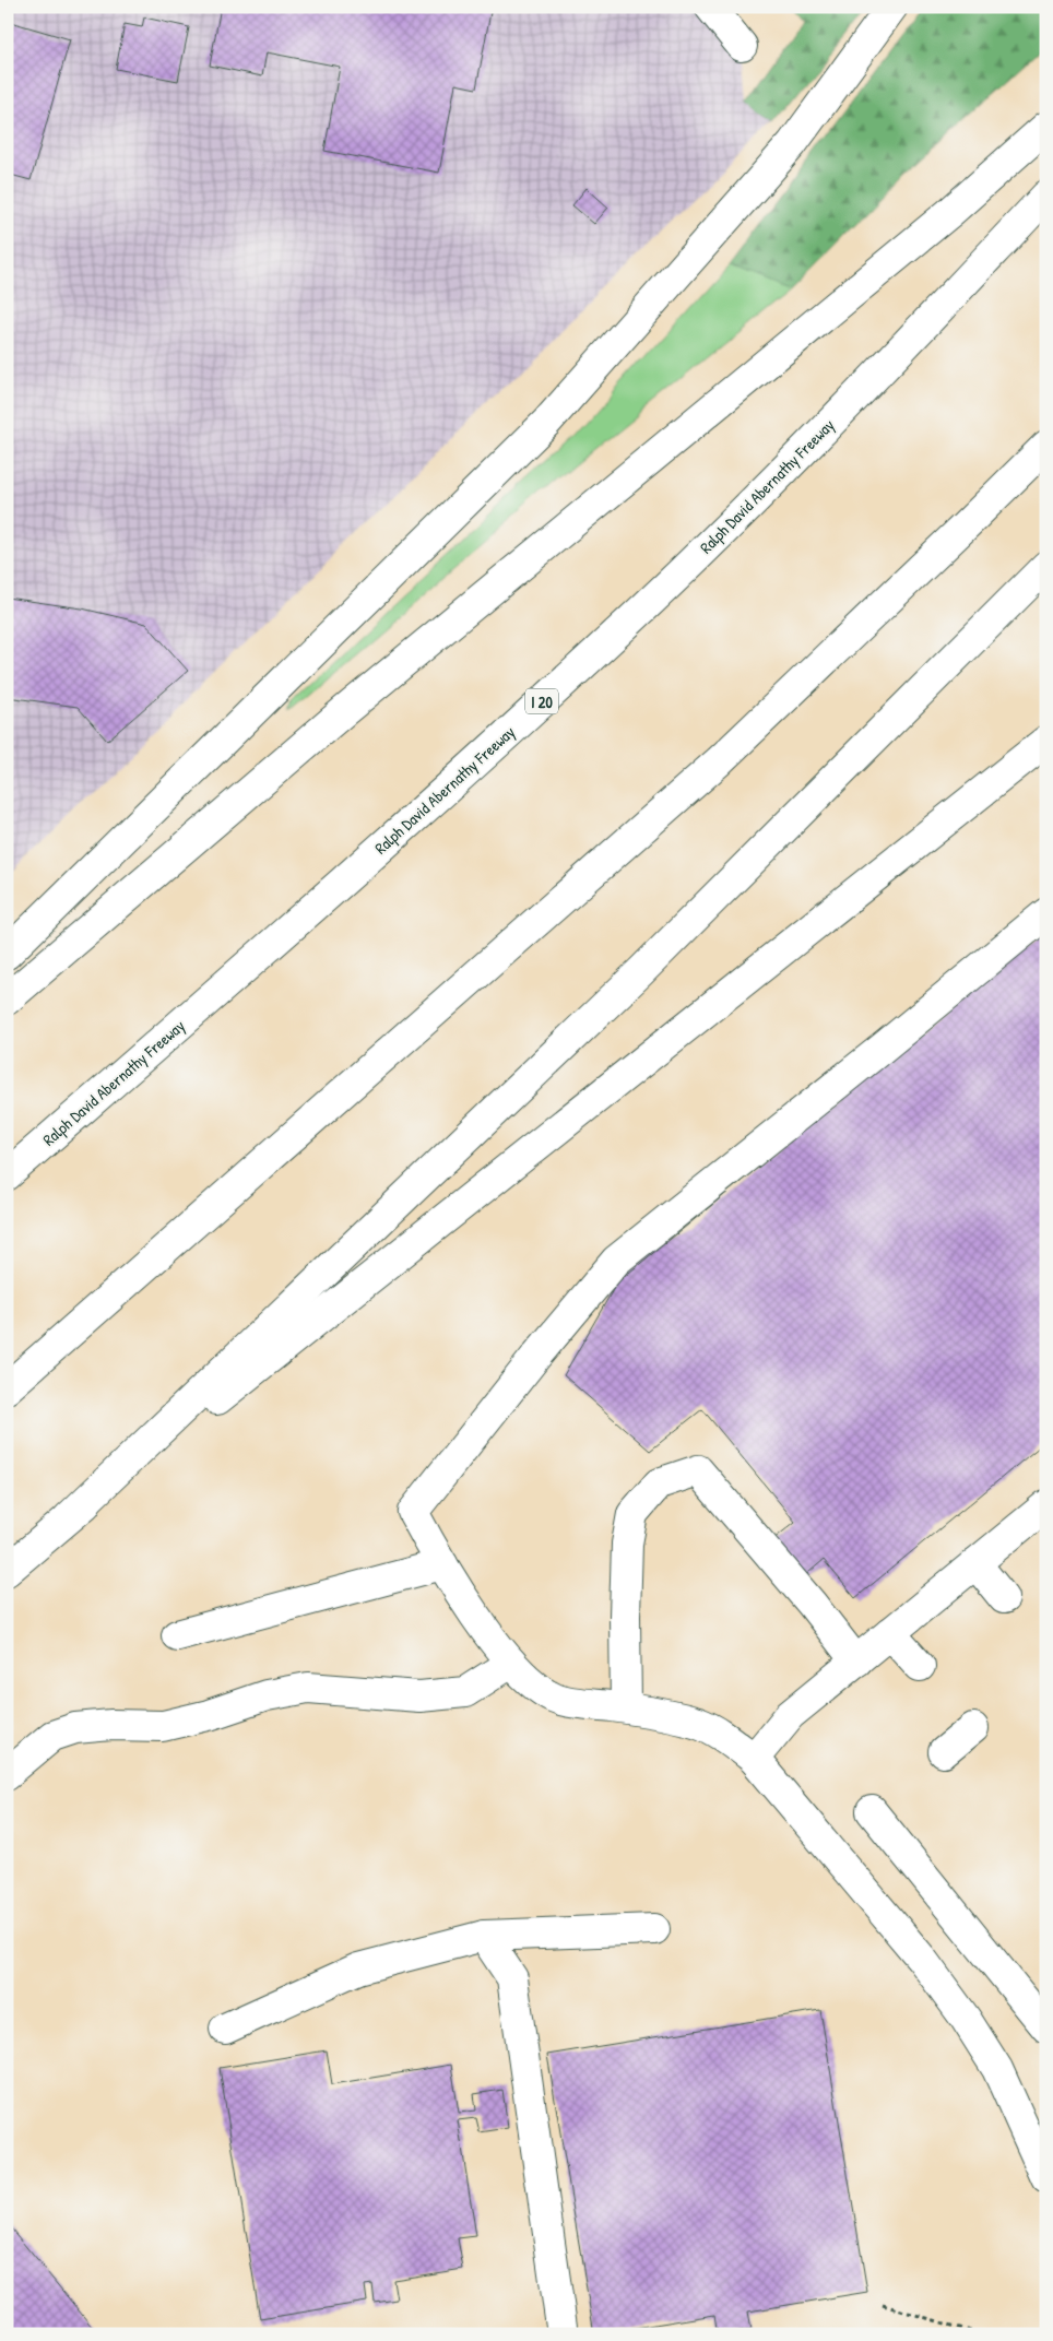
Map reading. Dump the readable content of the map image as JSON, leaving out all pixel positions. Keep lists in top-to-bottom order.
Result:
{
  "streets": {
    "main road": ["Ralph David Abernathy Freeway", "I 20"]
  }
}
